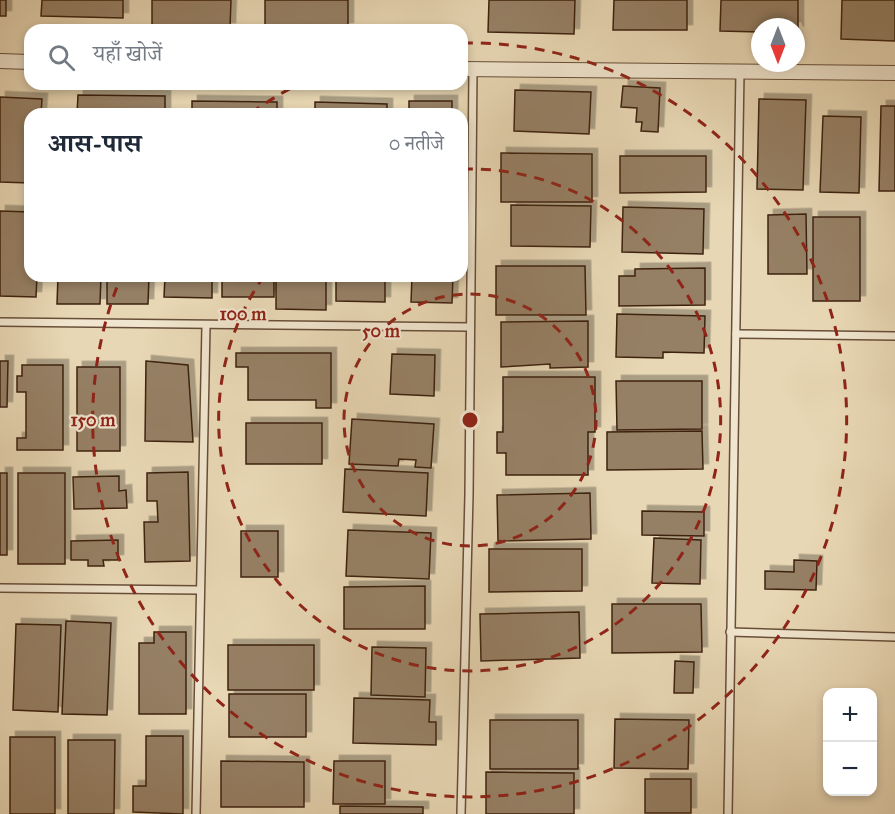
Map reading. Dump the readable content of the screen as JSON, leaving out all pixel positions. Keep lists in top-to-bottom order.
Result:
{
  "north": "bottom",
  "page": {
    "search": "यहाँ खोजें",
    "heading": ["आस-पास", "0 नतीजे"],
    "map_buttons": ["+", "−"]
  },
  "rings": ["100 m", "50 m", "150 m"]
}
